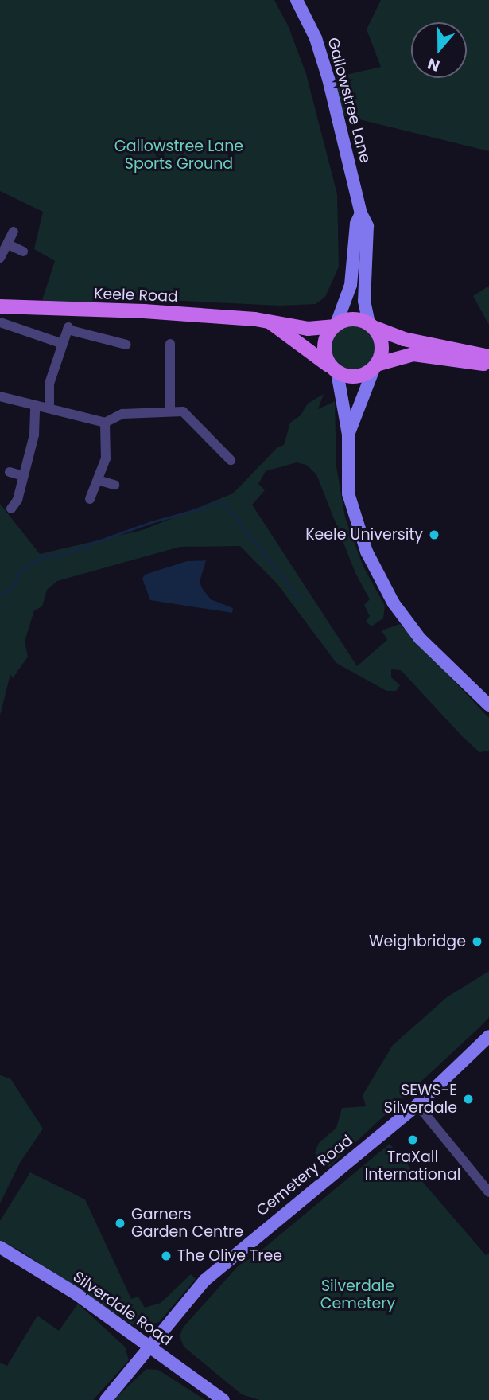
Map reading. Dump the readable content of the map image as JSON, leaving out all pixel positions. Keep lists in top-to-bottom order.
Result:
{
  "streets": {
    "main road": ["Keele Road"],
    "street": ["Gallowstree Lane", "Cemetery Road", "Silverdale Road"]
  },
  "crossings": [
    ["Gallowstree Lane", "Keele Road"],
    ["Cemetery Road", "Silverdale Road"]
  ],
  "parks": ["Gallowstree Lane Sports Ground", "Silverdale Cemetery"],
  "places": [
    "Keele University",
    "Weighbridge",
    "SEWS-E Silverdale",
    "TraXall International",
    "Garners Garden Centre",
    "The Olive Tree"
  ],
  "north": "bottom"
}
